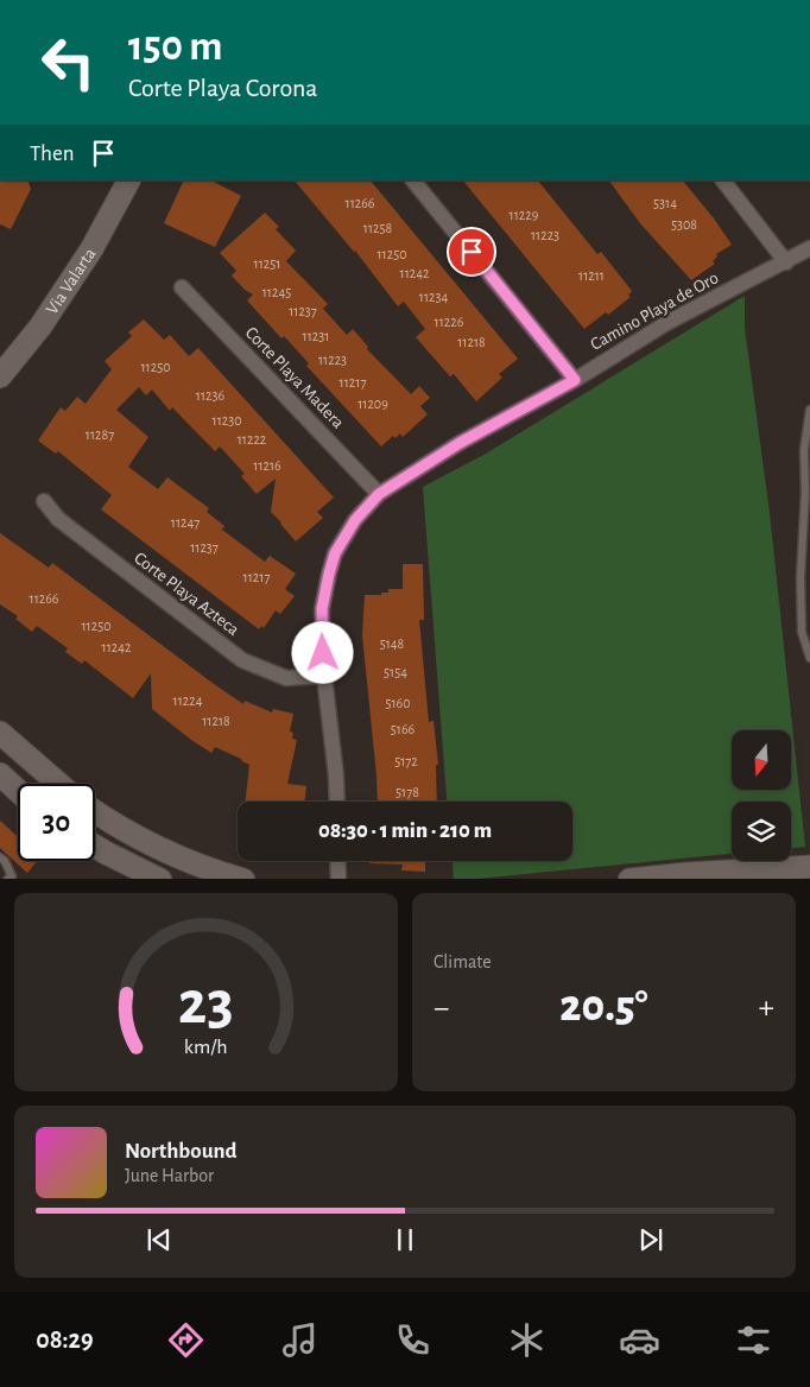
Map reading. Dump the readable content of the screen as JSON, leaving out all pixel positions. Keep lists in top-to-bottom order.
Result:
{
  "streets": {
    "main road": ["Via Valarta"],
    "street": ["Camino Playa de Oro", "Corte Playa Madera", "Corte Playa Azteca"]
  },
  "crossings": [
    ["Camino Playa de Oro", "Corte Playa Madera"],
    ["Camino Playa de Oro", "Corte Playa Azteca"]
  ],
  "house_numbers": [
    "11266",
    "5314",
    "11229",
    "5308",
    "11258",
    "11223",
    "11250",
    "11251",
    "11242",
    "11211",
    "11245",
    "11234",
    "11237",
    "11226",
    "11231",
    "11218",
    "11223",
    "11250",
    "11217",
    "11236",
    "11209",
    "11230",
    "11287",
    "11222",
    "11216",
    "11247",
    "11237",
    "11217",
    "11266",
    "11250",
    "5148",
    "11242",
    "5154",
    "11224",
    "5160",
    "11218",
    "5166",
    "5172",
    "5178"
  ],
  "north": "bottom",
  "page": {
    "turn": ["150 m", "Corte Playa Corona"],
    "then": "Then",
    "limit": "30",
    "trip": "08:30 · 1 min · 210 m",
    "tile": "Climate",
    "heat": ["−", "20.5°", "+"],
    "song": ["Northbound", "June Harbor"],
    "tabs": "08:29",
    "gauge": ["23", "km/h"]
  }
}
